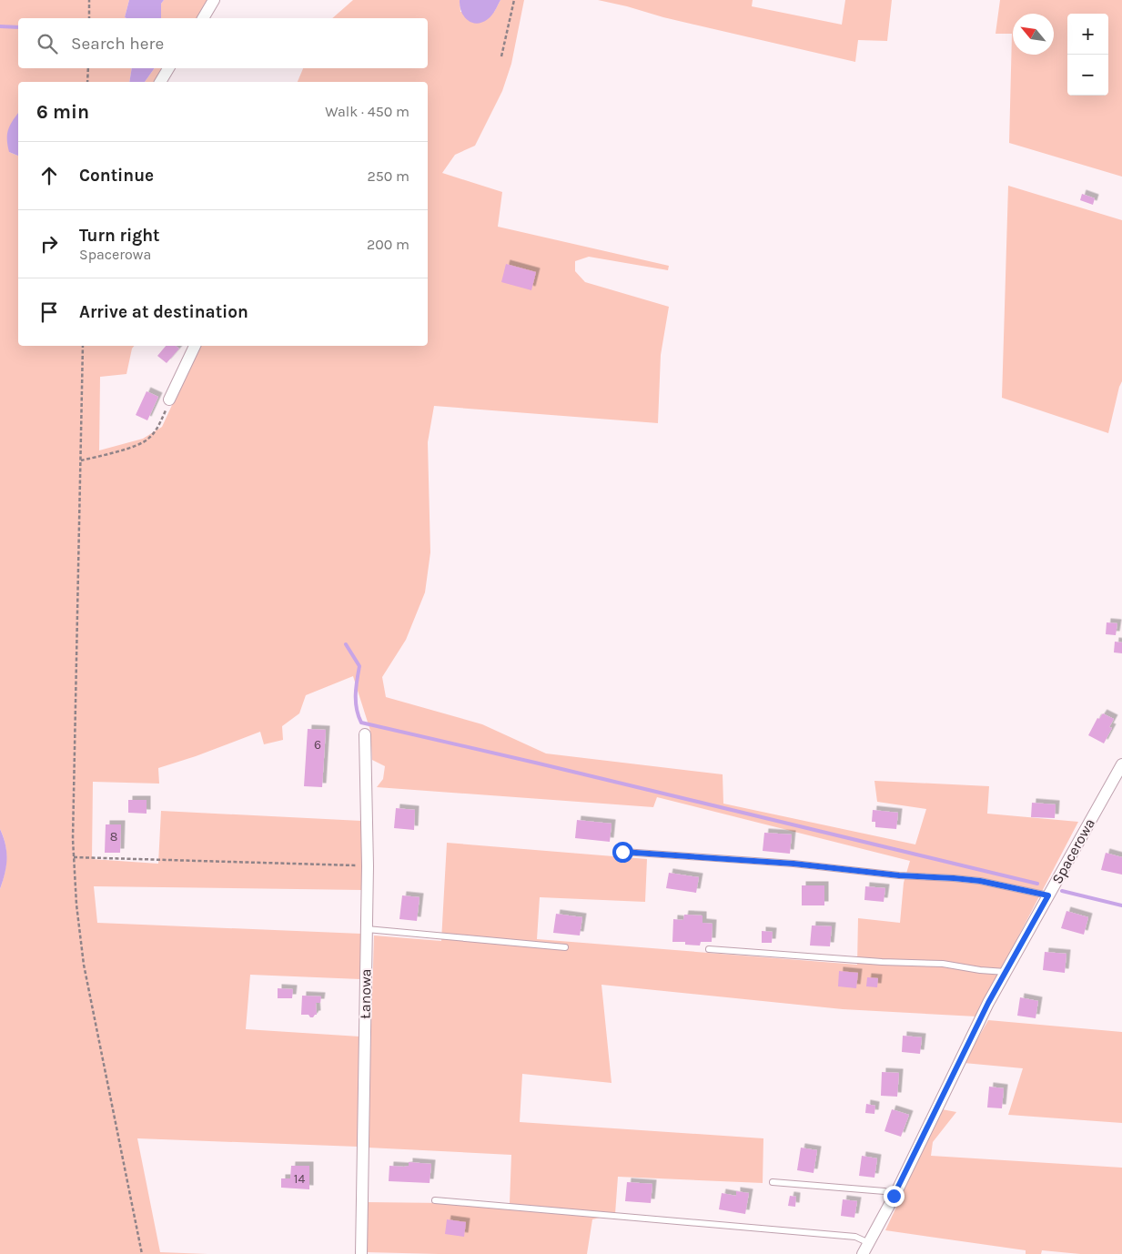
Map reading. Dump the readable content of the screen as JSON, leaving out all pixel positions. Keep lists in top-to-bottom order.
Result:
{
  "streets": {
    "street": ["Spacerowa", "Łanowa"]
  },
  "house_numbers": ["6", "8", "14"],
  "north": "top left",
  "page": {
    "map_buttons": ["+", "−"],
    "search": "Search here",
    "heading": ["6 min", "Walk · 450 m"],
    "list": [
      ["Continue", "250 m"],
      ["Turn right", "Spacerowa", "200 m"],
      "Arrive at destination"
    ]
  }
}
